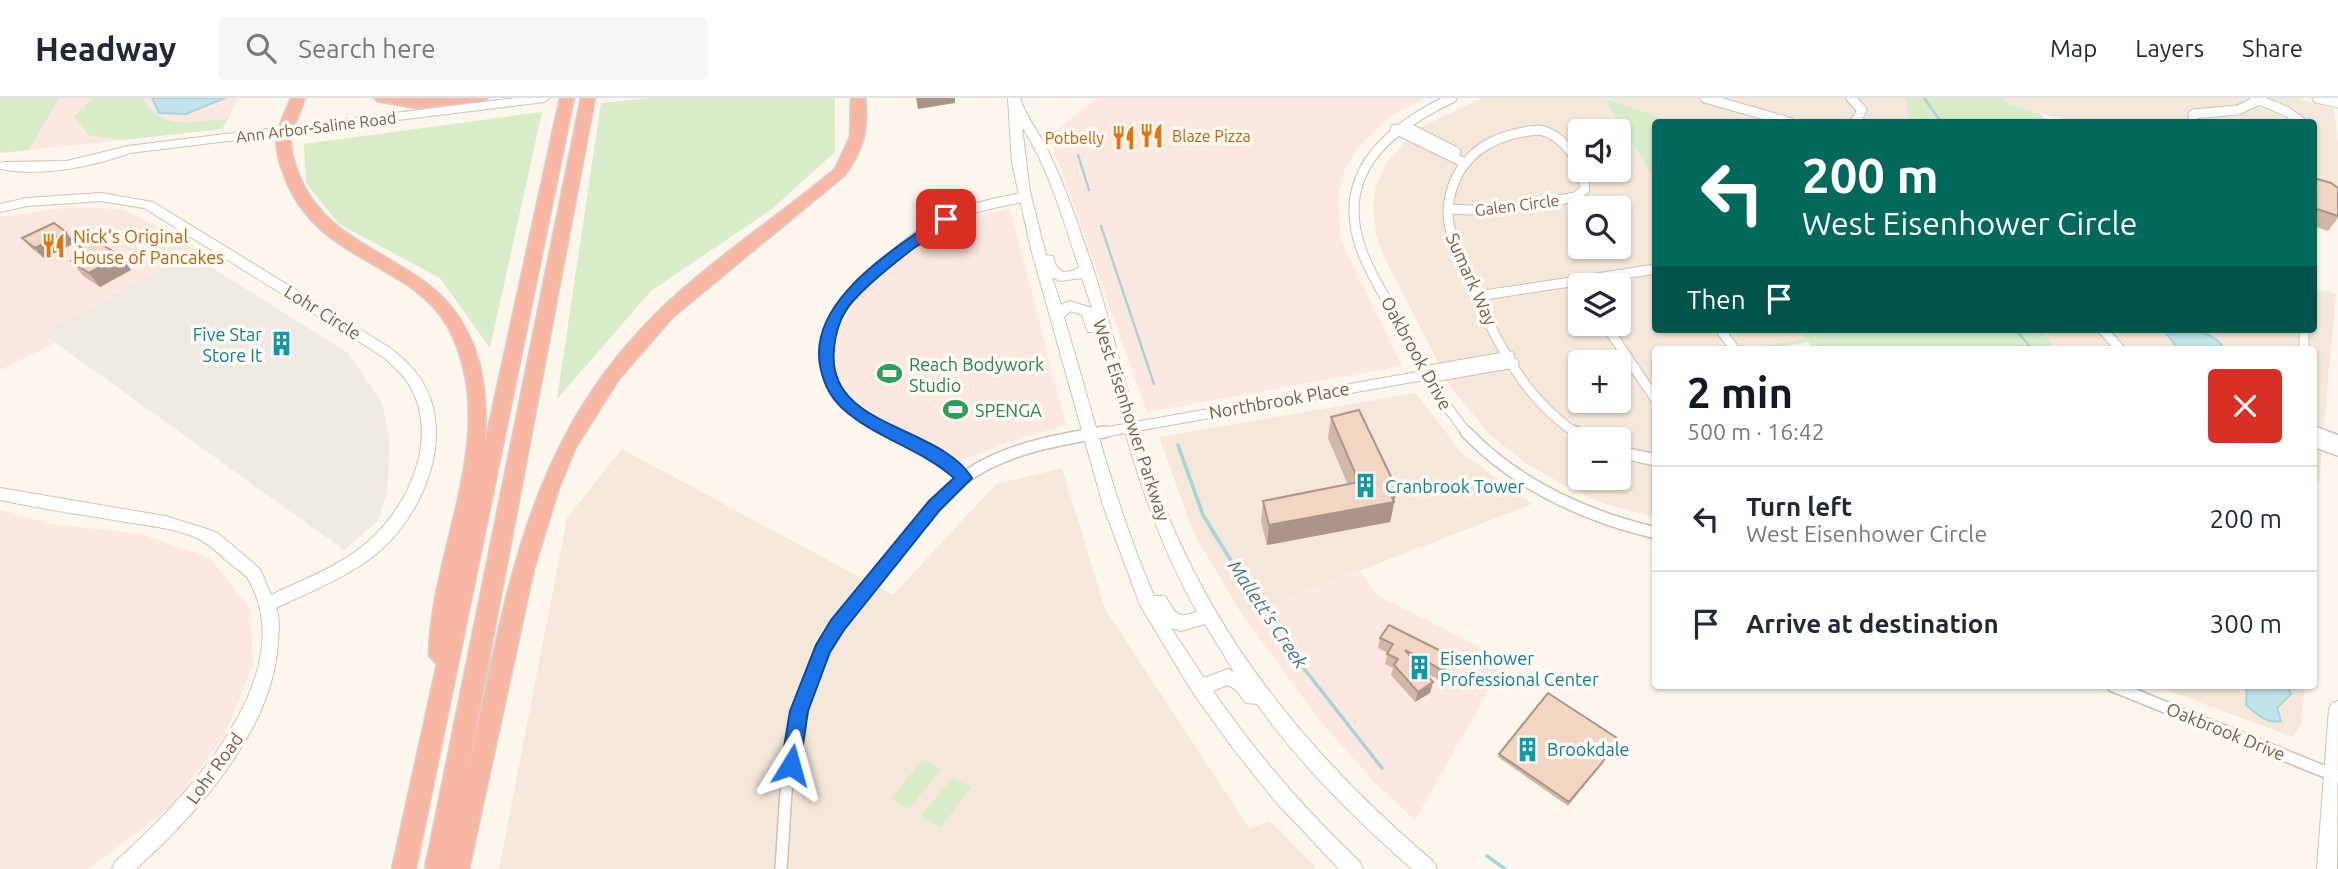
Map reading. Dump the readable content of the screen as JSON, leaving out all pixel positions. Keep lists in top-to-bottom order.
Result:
{
  "streets": {
    "main road": [
      "Ann Arbor-Saline Road",
      "Lohr Circle",
      "West Eisenhower Parkway",
      "Lohr Road"
    ],
    "street": [
      "Galen Circle",
      "Sumark Way",
      "Oakbrook Drive",
      "Northbrook Place"
    ]
  },
  "crossings": [
    ["Galen Circle", "Sumark Way"],
    ["Sumark Way", "Northbrook Place"],
    ["Lohr Circle", "Lohr Road"],
    ["Oakbrook Drive", "Northbrook Place"],
    ["Northbrook Place", "West Eisenhower Parkway"]
  ],
  "water": ["Mallett's Creek"],
  "places": {
    "restaurant": ["Blaze Pizza", "Potbelly", "Nick's Original House of Pancakes"],
    "building": [
      "Five Star Store It",
      "Cranbrook Tower",
      "Eisenhower Professional Center",
      "Brookdale"
    ],
    "sports": ["Reach Bodywork Studio", "SPENGA"]
  },
  "page": {
    "header": "Headway",
    "search": "Search here",
    "nav": ["Map", "Layers", "Share"],
    "map_buttons": ["+", "−"],
    "turn": ["200 m", "West Eisenhower Circle"],
    "then": "Then",
    "heading": ["2 min", "500 m · 16:42"],
    "list": [
      {
        "name": "Turn left",
        "note": "West Eisenhower Circle",
        "value": "200 m"
      },
      {
        "name": "Arrive at destination",
        "value": "300 m"
      }
    ]
  }
}
